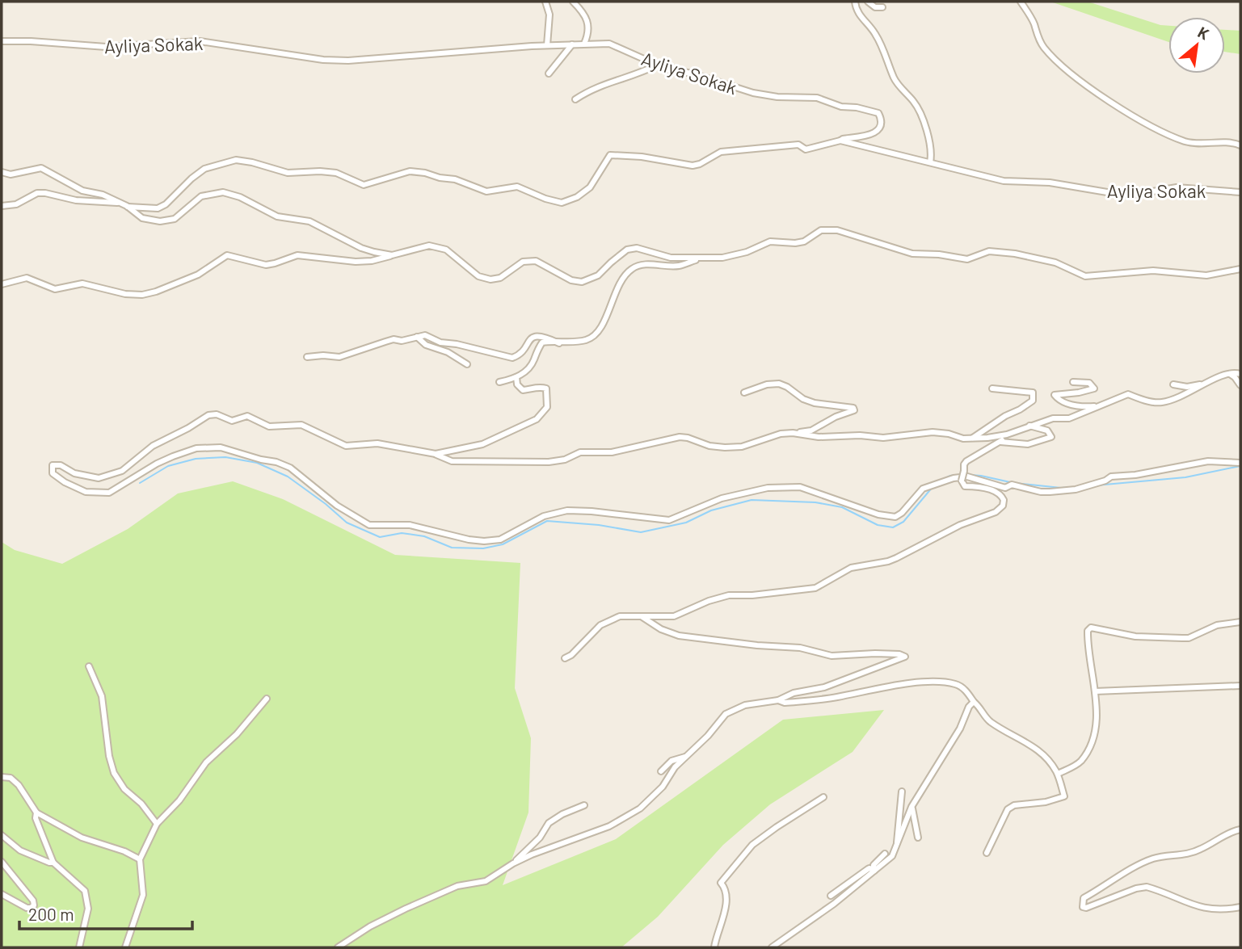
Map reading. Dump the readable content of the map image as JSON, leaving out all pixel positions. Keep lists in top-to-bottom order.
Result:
{
  "streets": {
    "street": ["Ayliya Sokak"]
  },
  "scale_bar": "200 m",
  "north": "top right"
}
